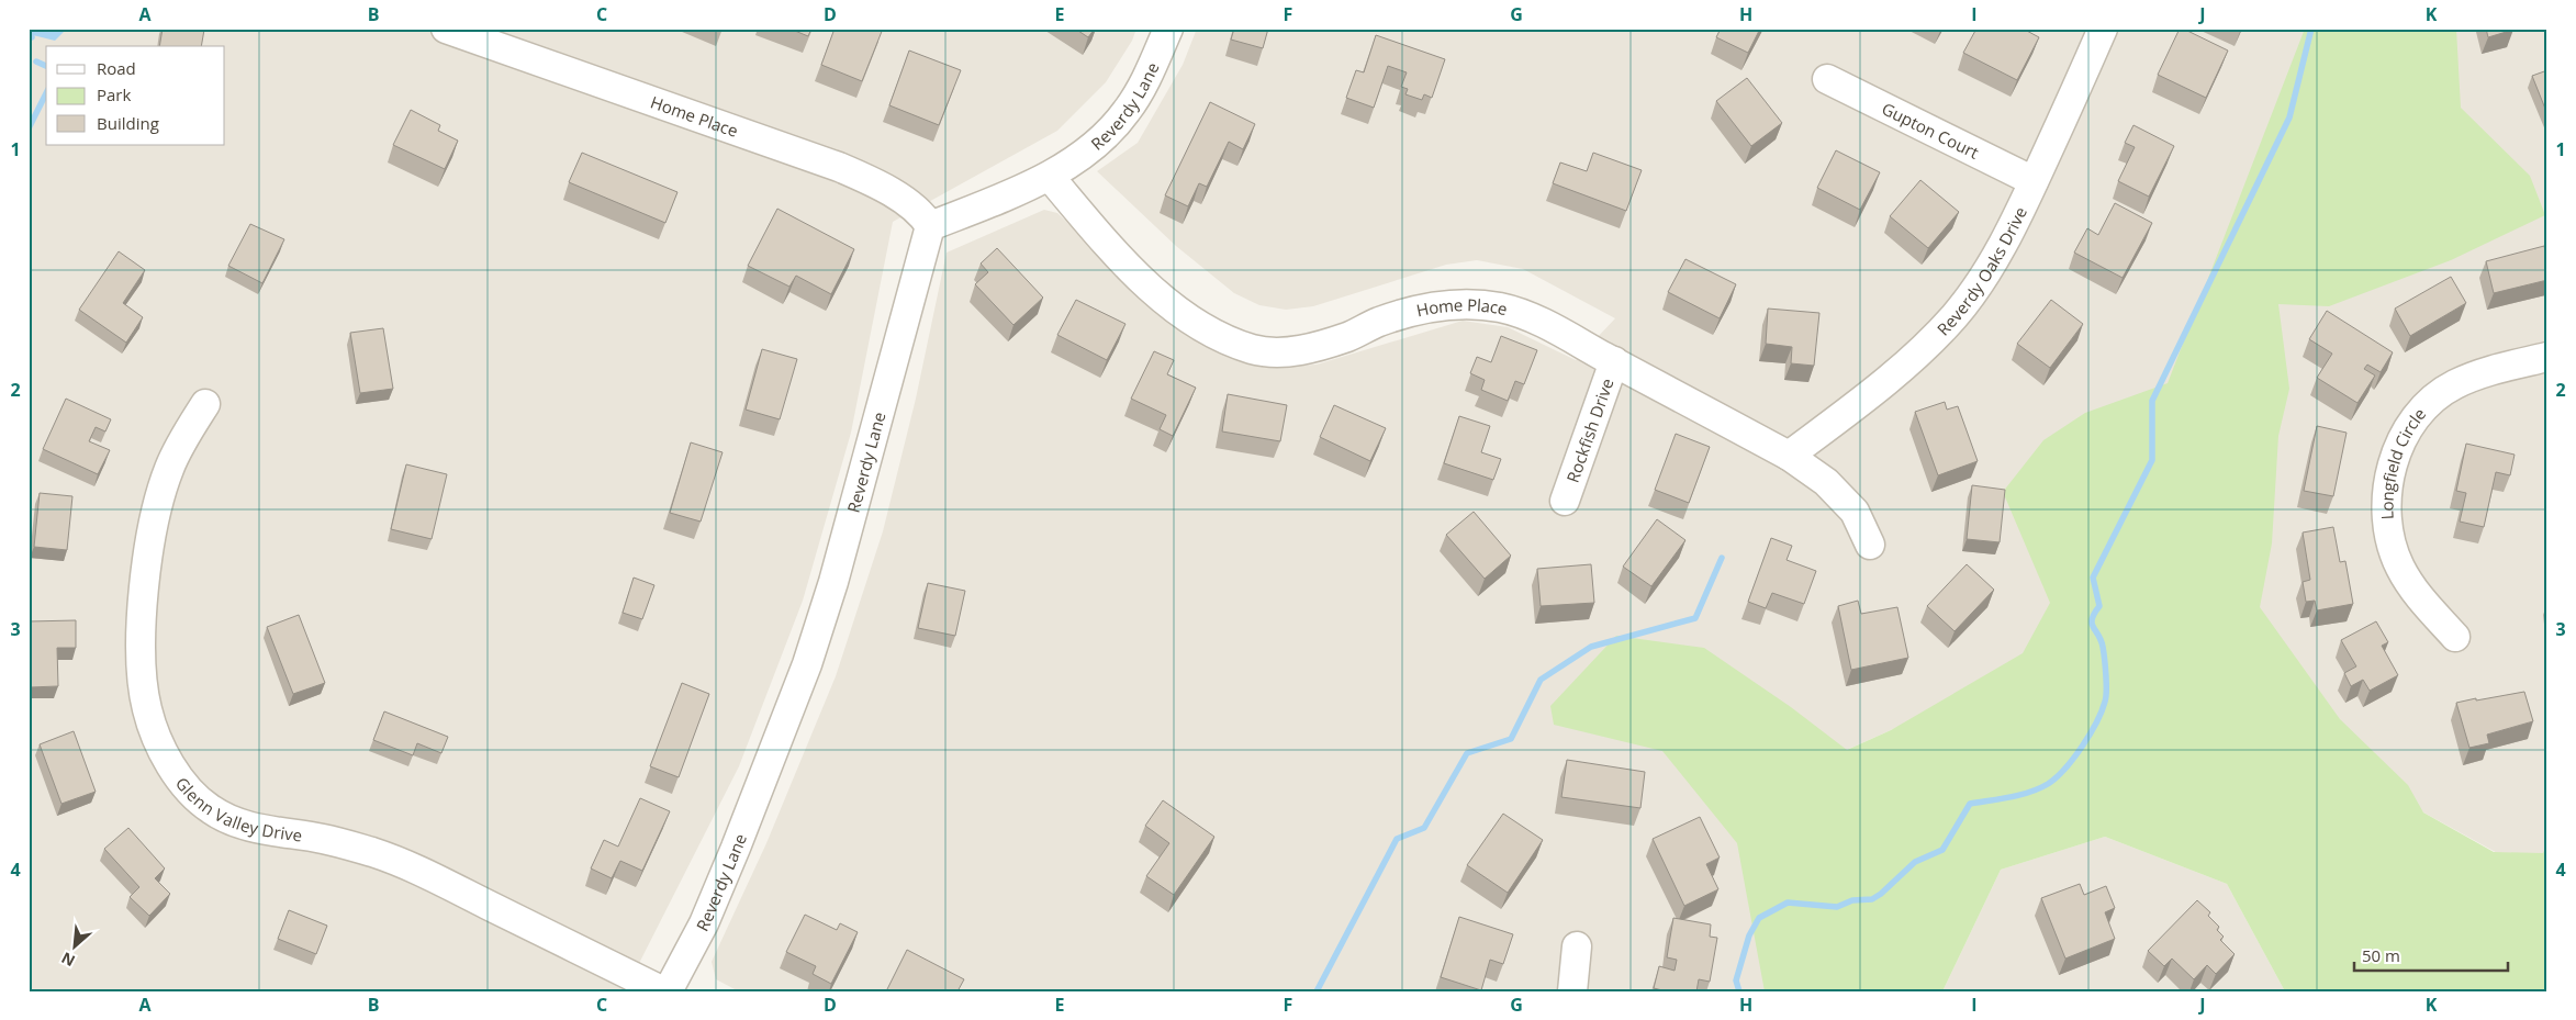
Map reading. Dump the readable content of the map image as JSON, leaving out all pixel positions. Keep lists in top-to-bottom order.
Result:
{
  "streets": {
    "street": [
      "Reverdy Lane",
      "Home Place",
      "Gupton Court",
      "Reverdy Oaks Drive",
      "Rockfish Drive",
      "Longfield Circle",
      "Glenn Valley Drive"
    ]
  },
  "crossings": [
    ["Reverdy Lane", "Home Place"],
    ["Reverdy Lane", "Glenn Valley Drive"],
    ["Home Place", "Reverdy Oaks Drive"],
    ["Home Place", "Rockfish Drive"],
    ["Gupton Court", "Reverdy Oaks Drive"]
  ],
  "legend": ["Road", "Park", "Building"],
  "scale_bar": "50 m",
  "north": "bottom left",
  "grid": {
    "columns": [
      "A",
      "B",
      "C",
      "D",
      "E",
      "F",
      "G",
      "H",
      "I",
      "J",
      "K"
    ],
    "rows": [
      "1",
      "2",
      "3",
      "4"
    ]
  }
}
